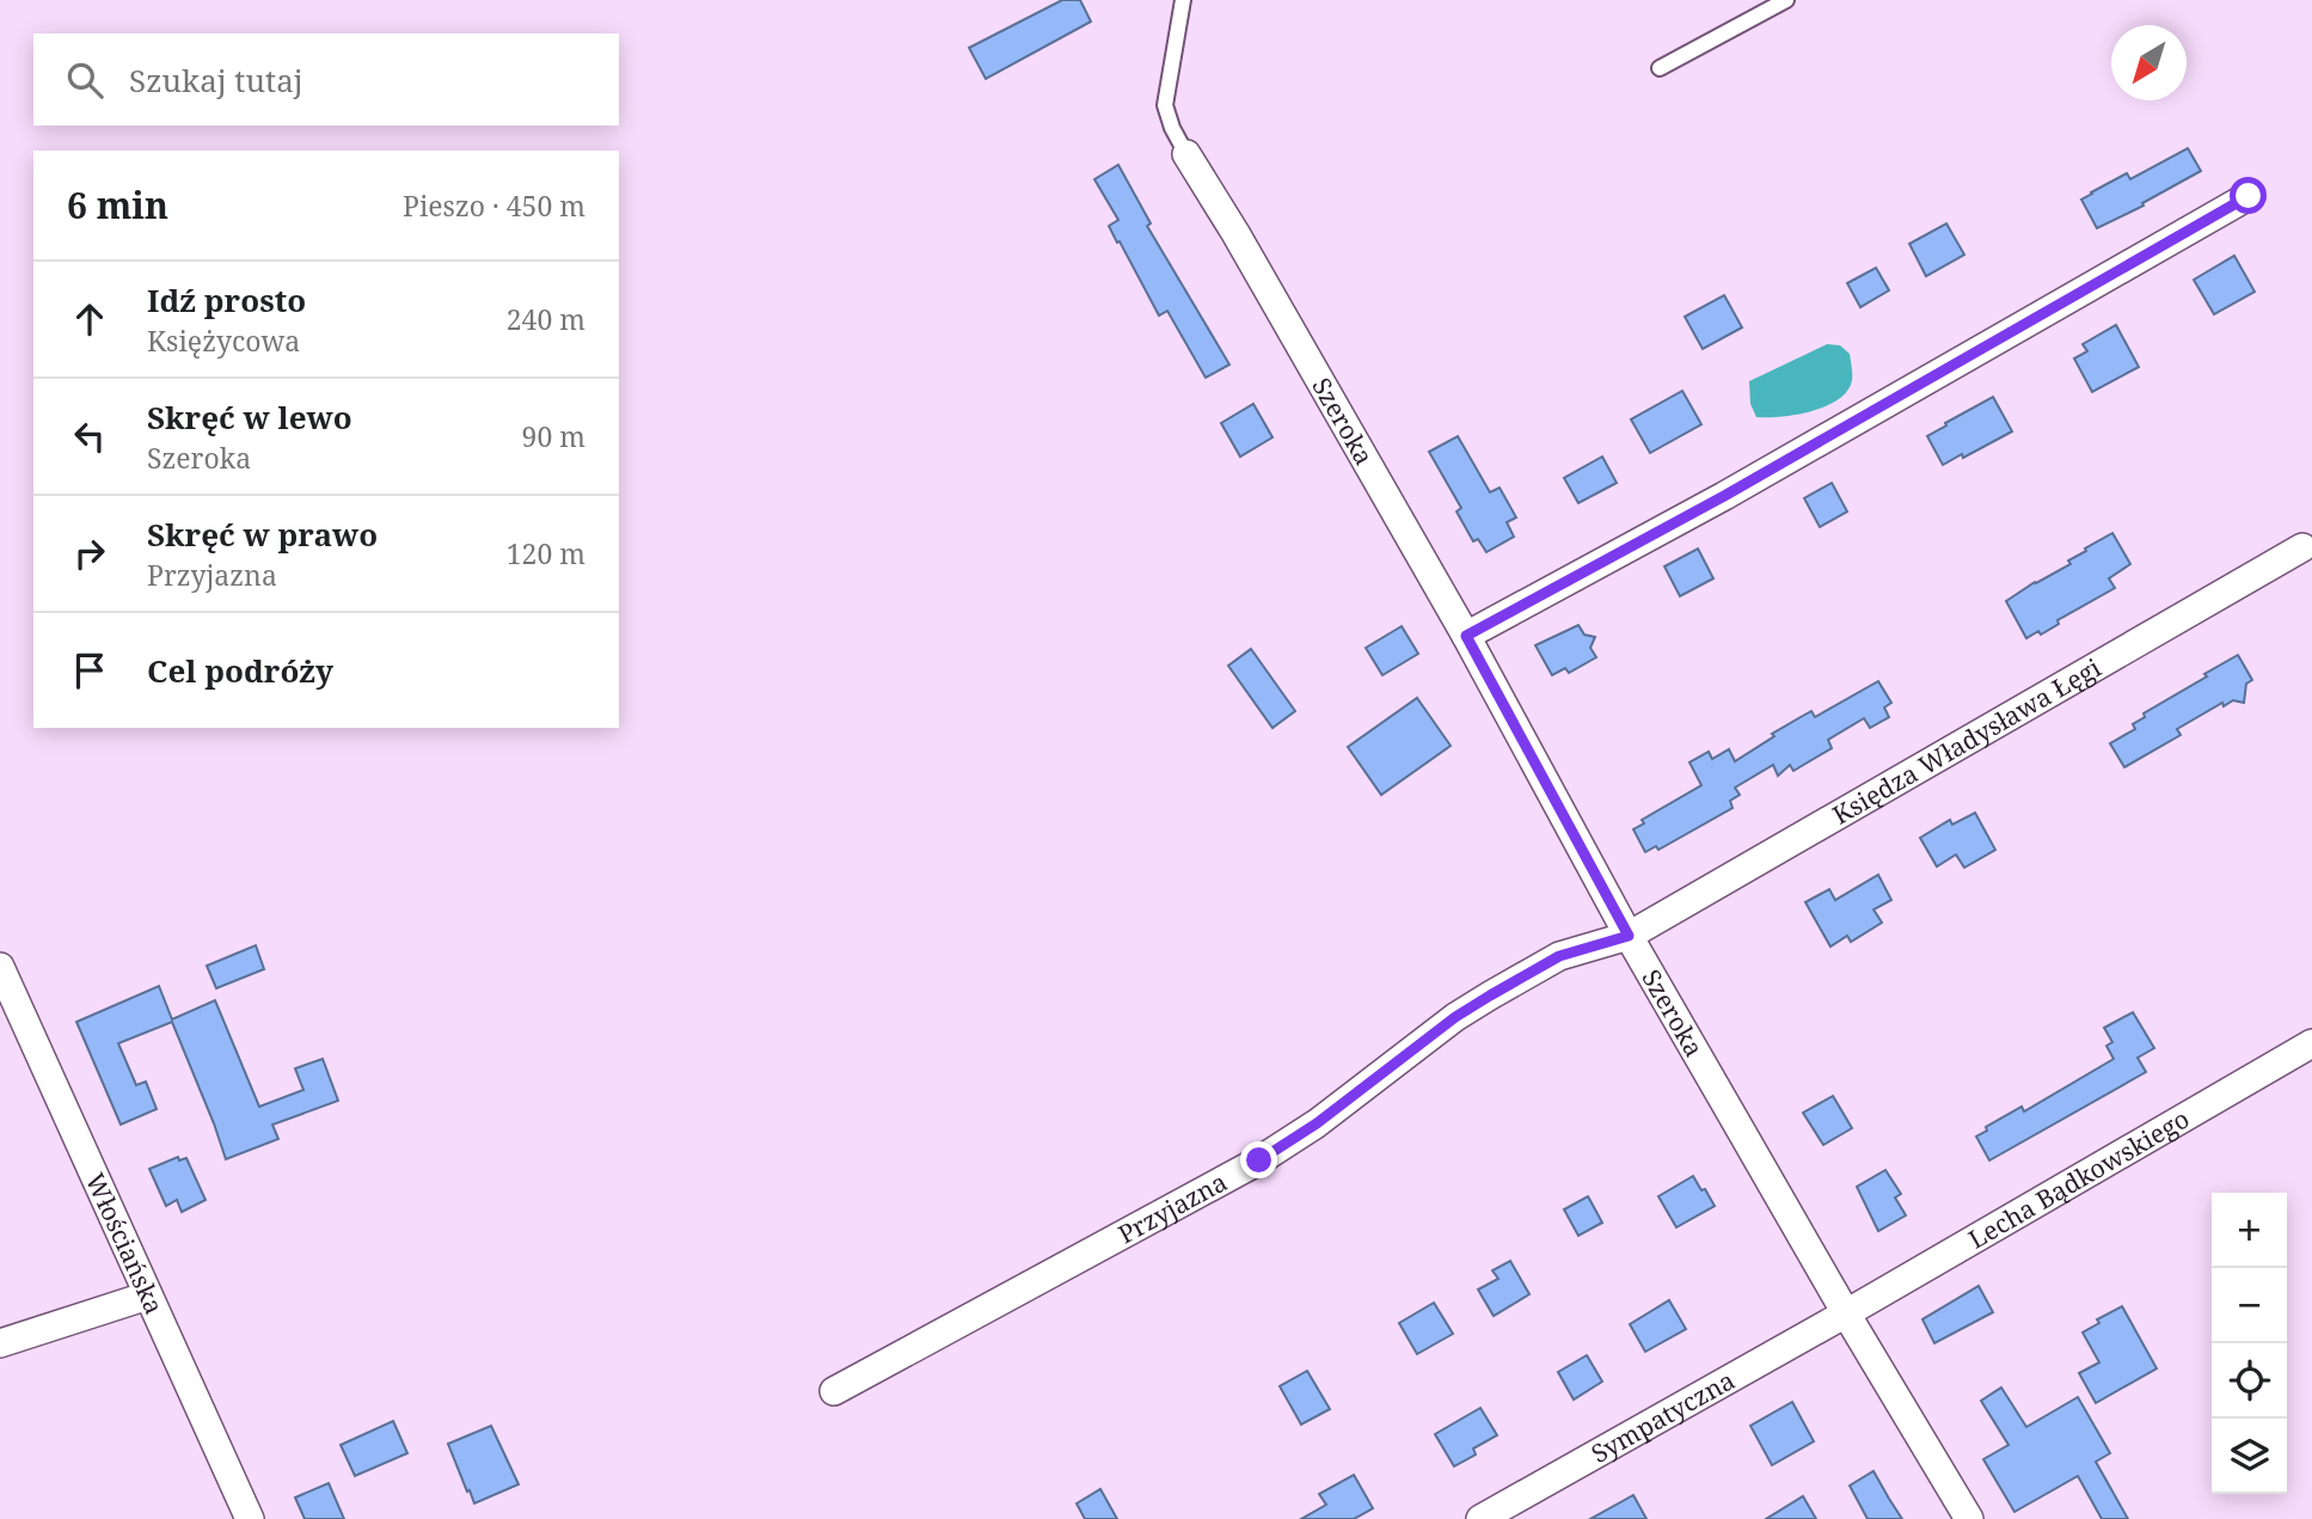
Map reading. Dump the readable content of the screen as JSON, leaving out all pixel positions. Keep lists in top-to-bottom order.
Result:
{
  "streets": {
    "street": [
      "Szeroka",
      "Księdza Władysława Łęgi",
      "Lecha Bądkowskiego",
      "Przyjazna",
      "Włościańska",
      "Sympatyczna"
    ]
  },
  "crossings": [
    ["Szeroka", "Księdza Władysława Łęgi"],
    ["Szeroka", "Lecha Bądkowskiego"],
    ["Szeroka", "Przyjazna"],
    ["Szeroka", "Sympatyczna"],
    ["Księdza Władysława Łęgi", "Przyjazna"],
    ["Lecha Bądkowskiego", "Sympatyczna"]
  ],
  "north": "bottom left",
  "page": {
    "search": "Szukaj tutaj",
    "heading": ["6 min", "Pieszo · 450 m"],
    "list": [
      ["Idź prosto", "Księżycowa", "240 m"],
      ["Skręć w lewo", "Szeroka", "90 m"],
      ["Skręć w prawo", "Przyjazna", "120 m"],
      "Cel podróży"
    ],
    "map_buttons": ["+", "−"]
  }
}
